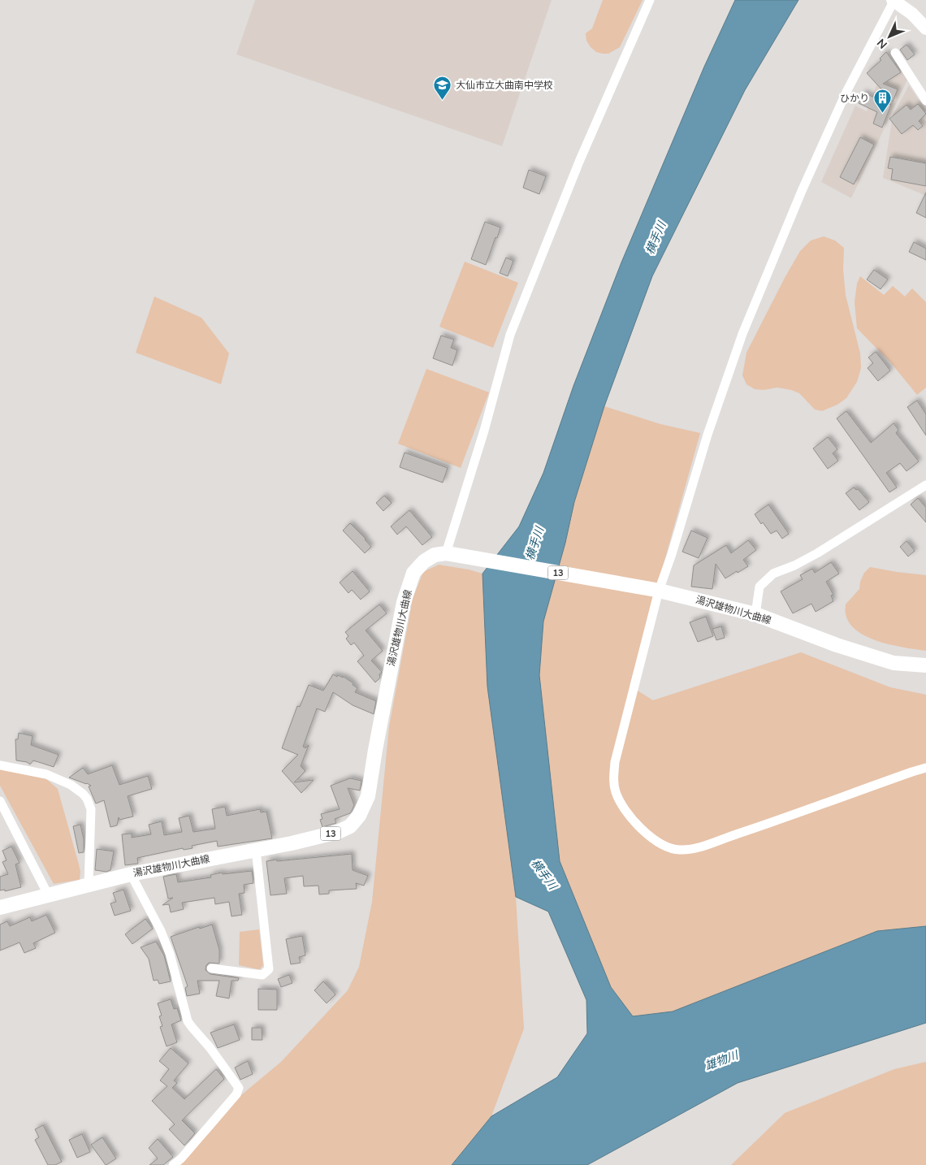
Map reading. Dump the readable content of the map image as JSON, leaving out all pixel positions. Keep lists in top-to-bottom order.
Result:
{
  "streets": {
    "main road": ["13", "湯沢雄物川大曲線"]
  },
  "water": ["横手川", "雄物川"],
  "places": {
    "school or university": ["大仙市立大曲南中学校"],
    "building": ["ひかり"]
  },
  "north": "bottom left"
}
